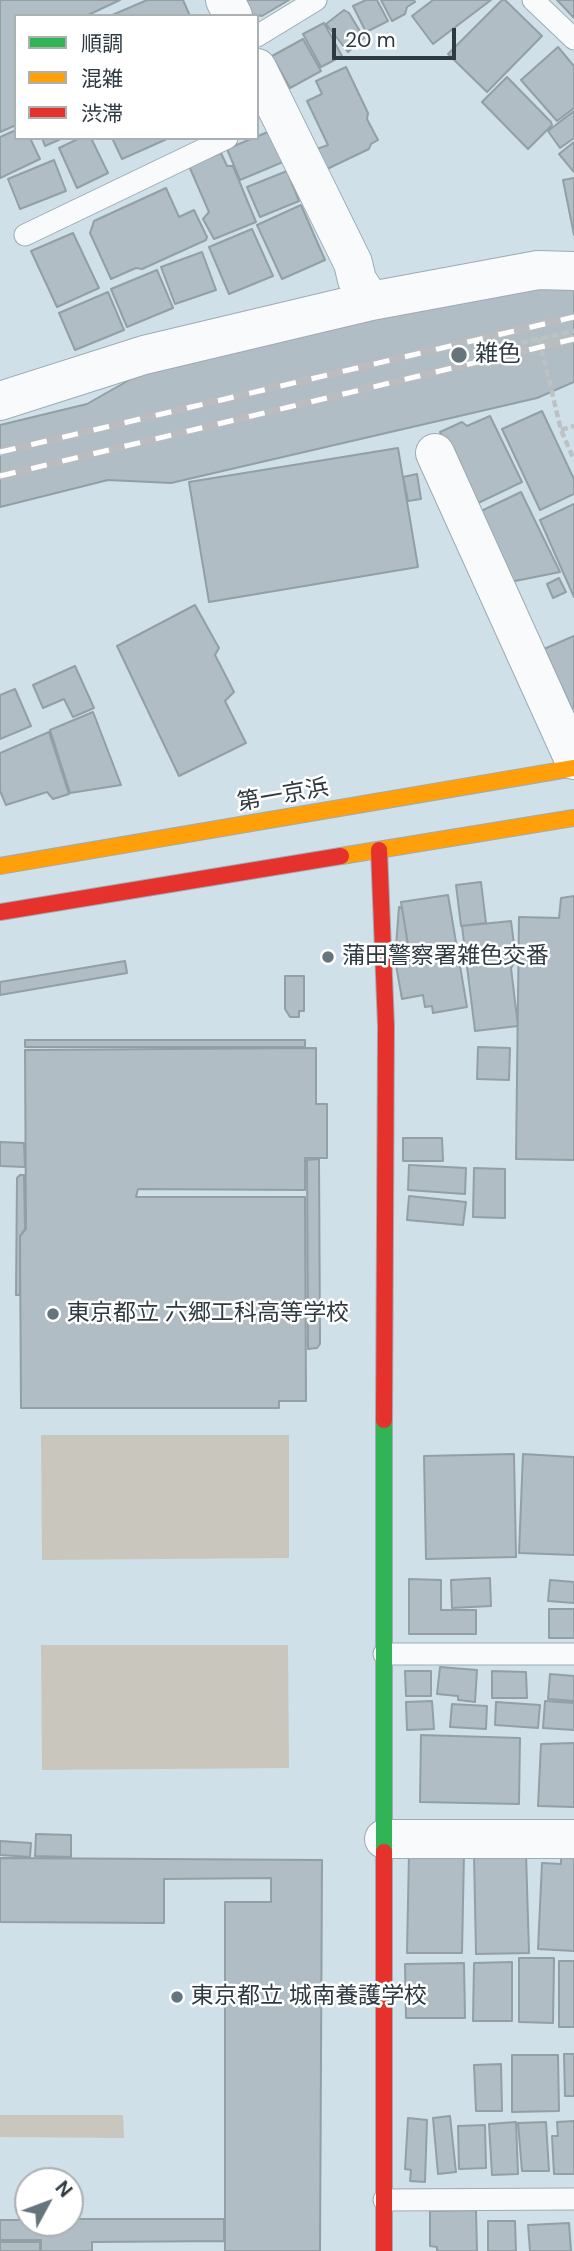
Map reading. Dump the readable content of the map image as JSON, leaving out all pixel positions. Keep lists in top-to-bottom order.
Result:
{
  "streets": {
    "main road": ["第一京浜"]
  },
  "places": [
    "雑色",
    "蒲田警察署雑色交番",
    "東京都立 六郷工科高等学校",
    "東京都立 城南養護学校"
  ],
  "legend": ["順調", "混雑", "渋滞"],
  "scale_bar": "20 m",
  "north": "top right"
}
